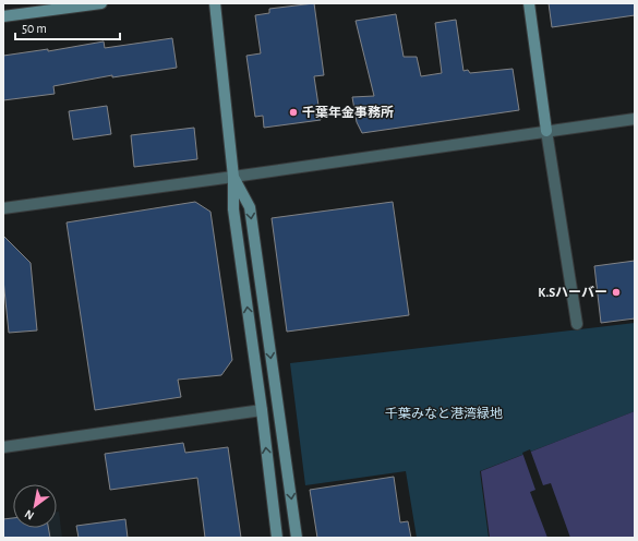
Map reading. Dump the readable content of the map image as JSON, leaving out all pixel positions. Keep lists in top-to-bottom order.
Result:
{
  "parks": ["千葉みなと港湾緑地"],
  "places": ["千葉年金事務所", "K.Sハーバー"],
  "scale_bar": "50 m",
  "north": "bottom left"
}
